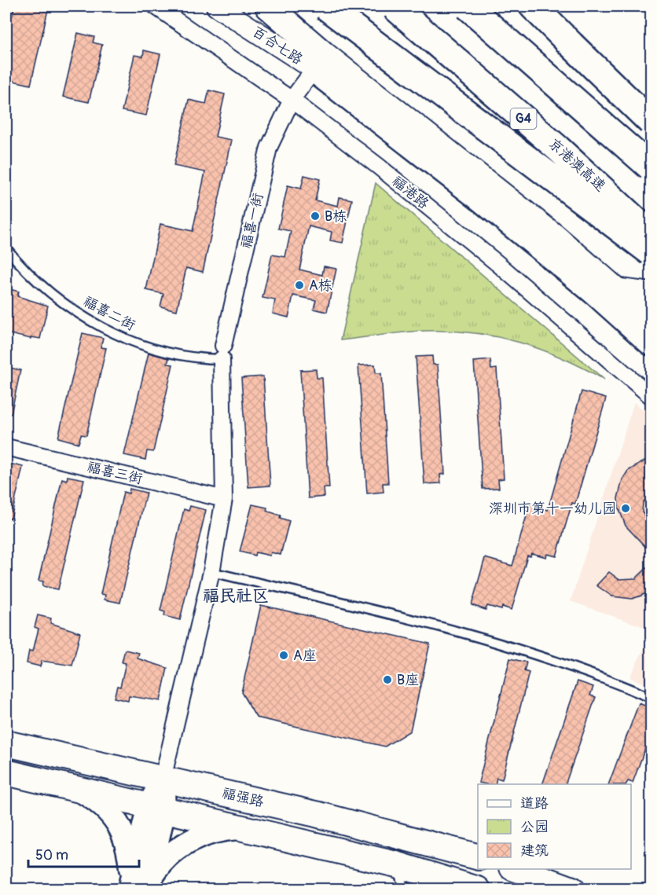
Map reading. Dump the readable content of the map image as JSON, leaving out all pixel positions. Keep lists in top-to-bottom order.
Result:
{
  "streets": {
    "highway": ["G4", "京港澳高速"],
    "main road": ["福强路"],
    "street": [
      "百合七路",
      "福港路",
      "福喜一街",
      "福喜三街"
    ],
    "lane": ["福喜二街"]
  },
  "crossings": [
    ["百合七路", "福喜一街"],
    ["福港路", "福喜一街"],
    ["福喜一街", "福喜二街"],
    ["福喜一街", "福喜三街"],
    ["福喜一街", "福强路"]
  ],
  "districts": ["福民社区"],
  "places": [
    "B栋",
    "A栋",
    "深圳市第十一幼儿园",
    "A座",
    "B座"
  ],
  "legend": ["道路", "公园", "建筑"],
  "scale_bar": "50 m"
}
